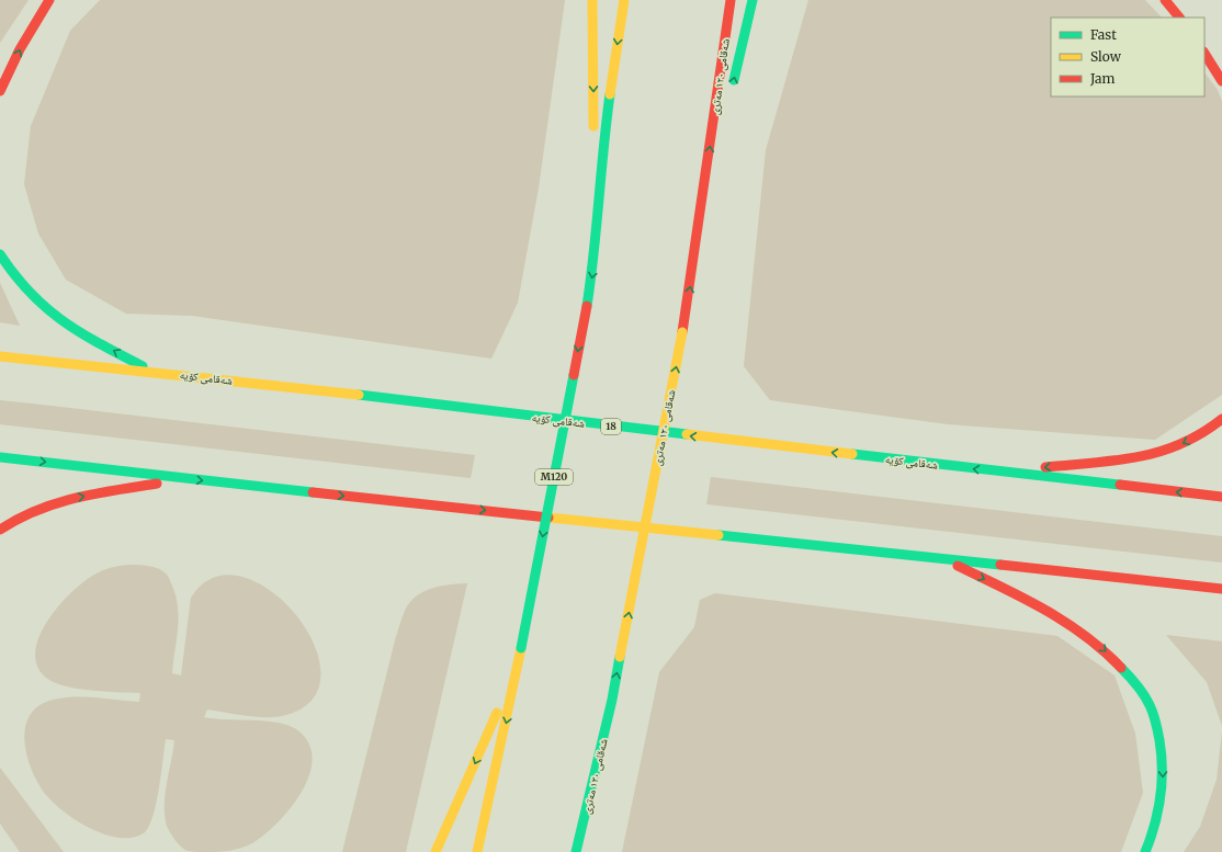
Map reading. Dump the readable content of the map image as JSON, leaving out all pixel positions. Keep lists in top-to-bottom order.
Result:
{
  "streets": {
    "highway": [
      "شەقامی ١٢٠ مەتری",
      "شەقامی کۆیە",
      "18",
      "M120"
    ]
  },
  "one_way": ["شەقامی کۆیە"],
  "legend": ["Fast", "Slow", "Jam"]
}
